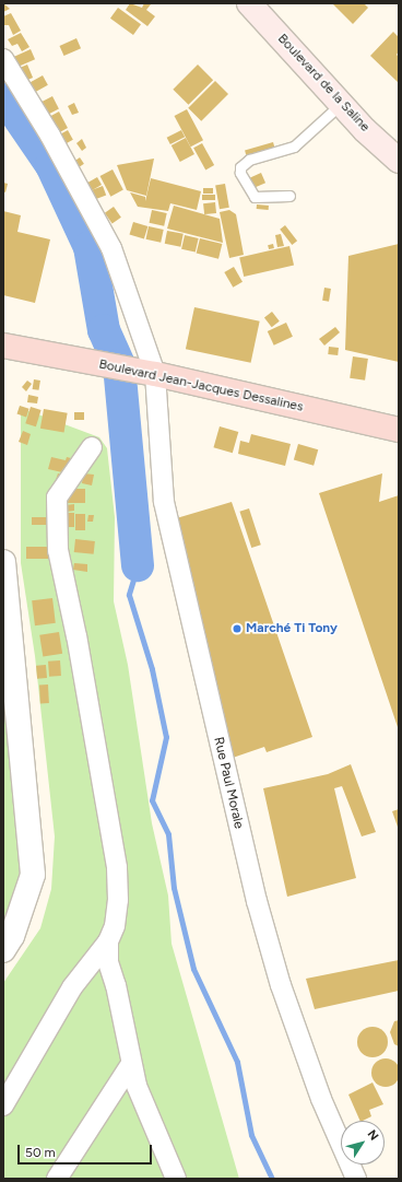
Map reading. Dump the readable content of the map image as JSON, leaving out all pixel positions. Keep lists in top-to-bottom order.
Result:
{
  "streets": {
    "main road": ["Boulevard de la Saline", "Boulevard Jean-Jacques Dessalines"],
    "street": ["Rue Paul Morale"]
  },
  "crossings": [
    ["Boulevard Jean-Jacques Dessalines", "Rue Paul Morale"]
  ],
  "places": ["Marché Ti Tony"],
  "scale_bar": "50 m",
  "north": "top right"
}
